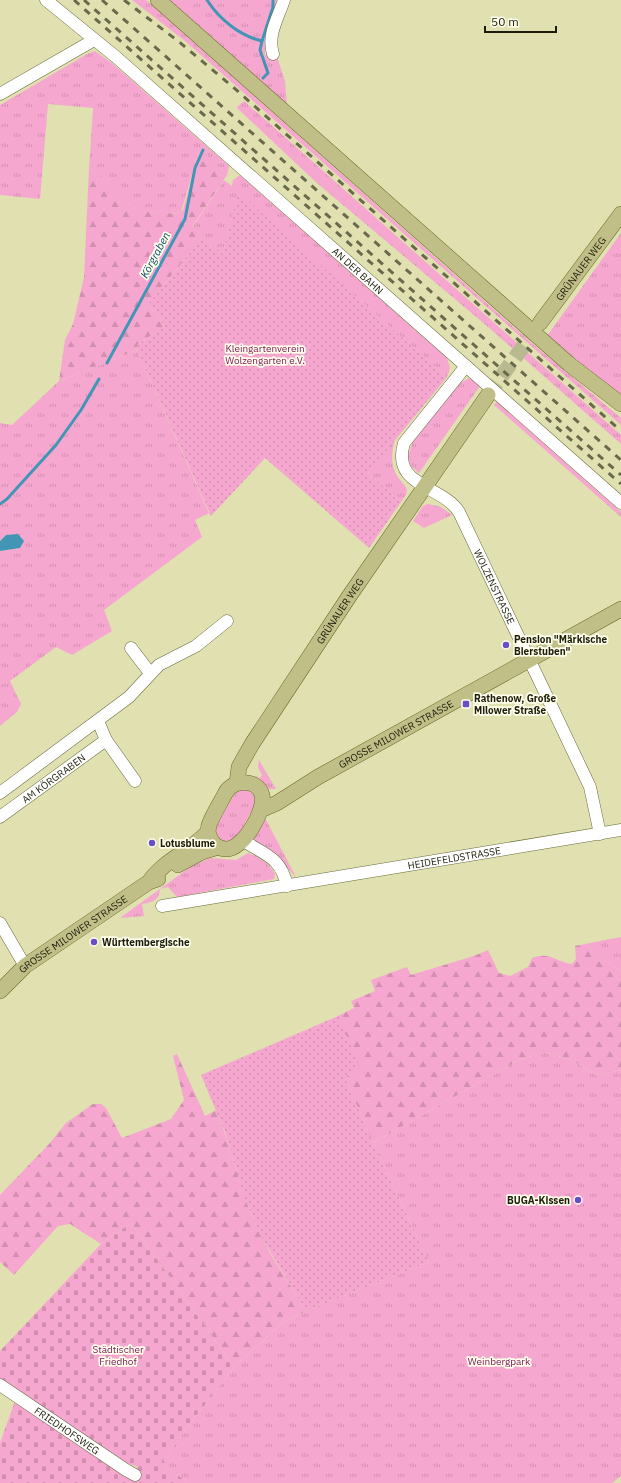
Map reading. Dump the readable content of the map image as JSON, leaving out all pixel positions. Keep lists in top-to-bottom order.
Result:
{
  "streets": {
    "main road": ["GRÜNAUER WEG", "GROSSE MILOWER STRASSE"],
    "street": [
      "AN DER BAHN",
      "WOLZENSTRASSE",
      "AM KÖRGRABEN",
      "HEIDEFELDSTRASSE",
      "FRIEDHOFSWEG"
    ]
  },
  "crossings": [
    ["GRÜNAUER WEG", "WOLZENSTRASSE"],
    ["GRÜNAUER WEG", "GROSSE MILOWER STRASSE"],
    ["WOLZENSTRASSE", "GROSSE MILOWER STRASSE"],
    ["WOLZENSTRASSE", "HEIDEFELDSTRASSE"]
  ],
  "water": ["Körgraben"],
  "parks": ["Kleingartenverein Wolzengarten e.V.", "Städtischer Friedhof", "Weinbergpark"],
  "places": {
    "other": [
      "Pension \"Märkische Bierstuben\"",
      "Lotusblume",
      "Württembergische",
      "BUGA-Kissen"
    ],
    "transit": ["Rathenow, Große Milower Straße"]
  },
  "scale_bar": "50 m"
}
